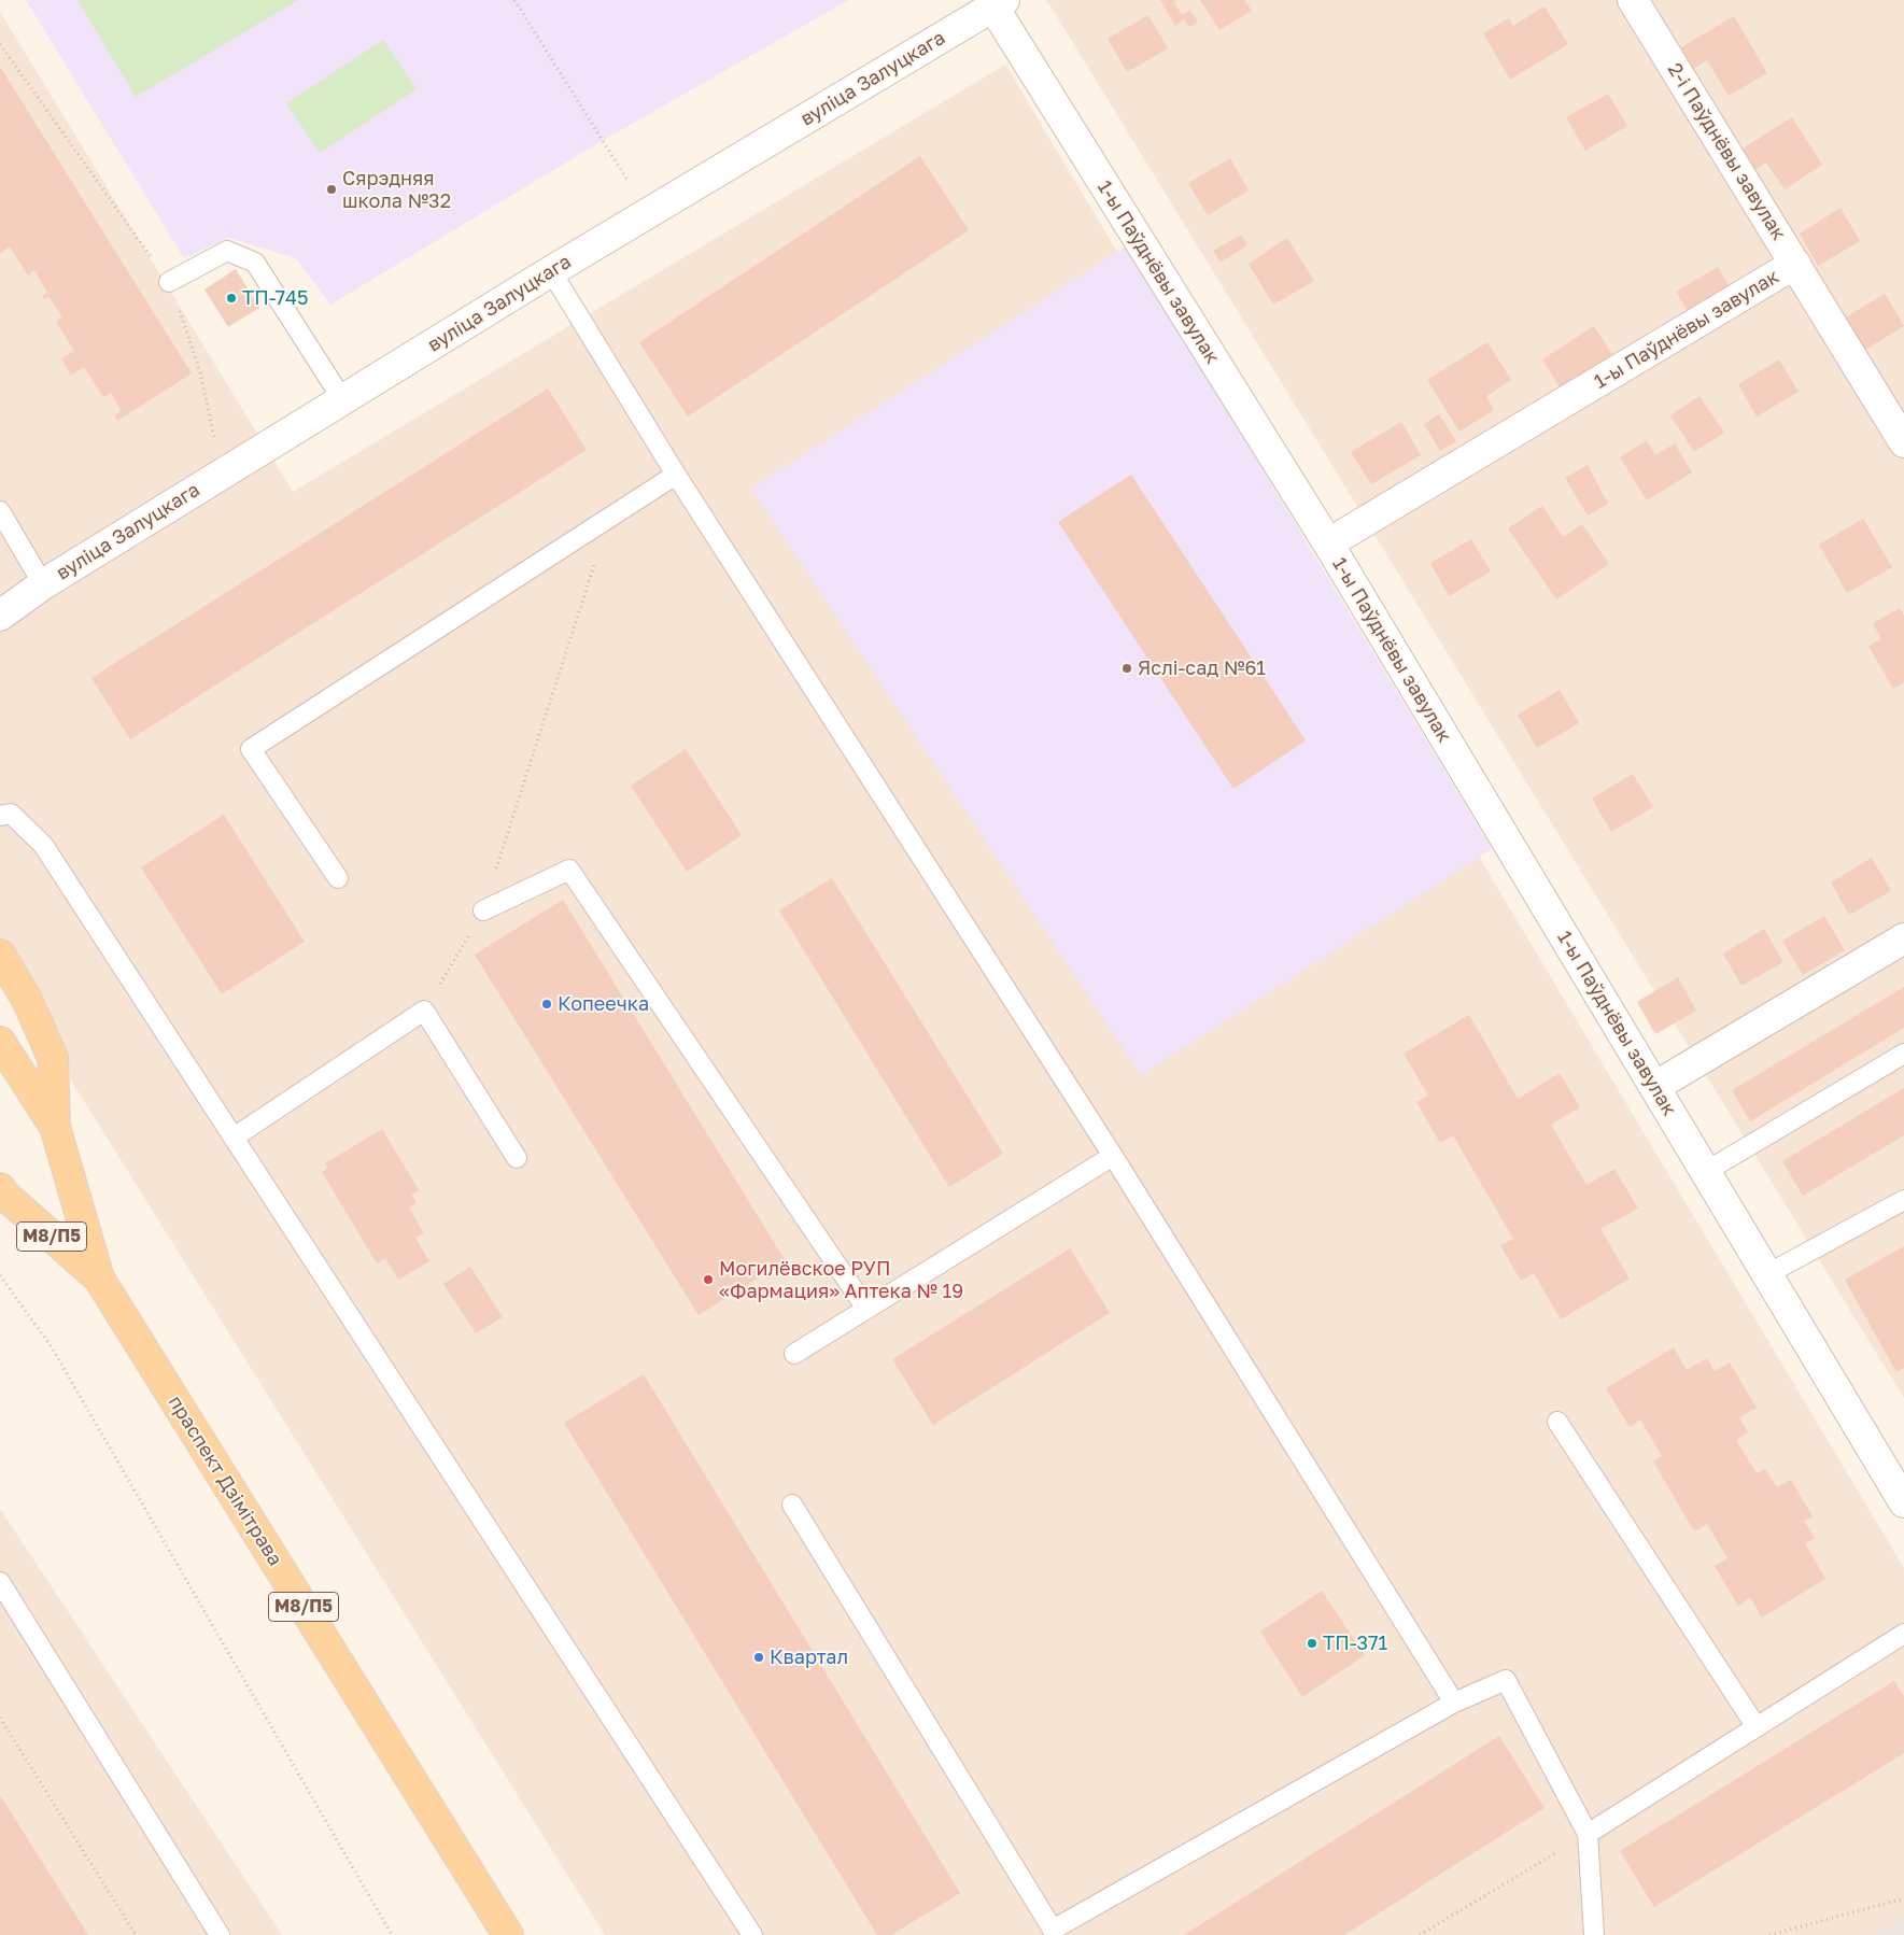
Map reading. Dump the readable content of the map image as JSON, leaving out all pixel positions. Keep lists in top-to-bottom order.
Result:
{
  "streets": {
    "main road": ["М8/П5", "праспект Дзімітрава"],
    "street": ["вуліца Залуцкага", "2-і Паўднёвы завулак", "1-ы Паўднёвы завулак"]
  },
  "crossings": [
    ["вуліца Залуцкага", "1-ы Паўднёвы завулак"],
    ["2-і Паўднёвы завулак", "1-ы Паўднёвы завулак"]
  ],
  "places": [
    "Сярэдняя школа №32",
    "ТП-745",
    "Яслі-сад №61",
    "Копеечка",
    "Могилёвское РУП «Фармация» Аптека № 19",
    "ТП-371",
    "Квартал"
  ]
}
